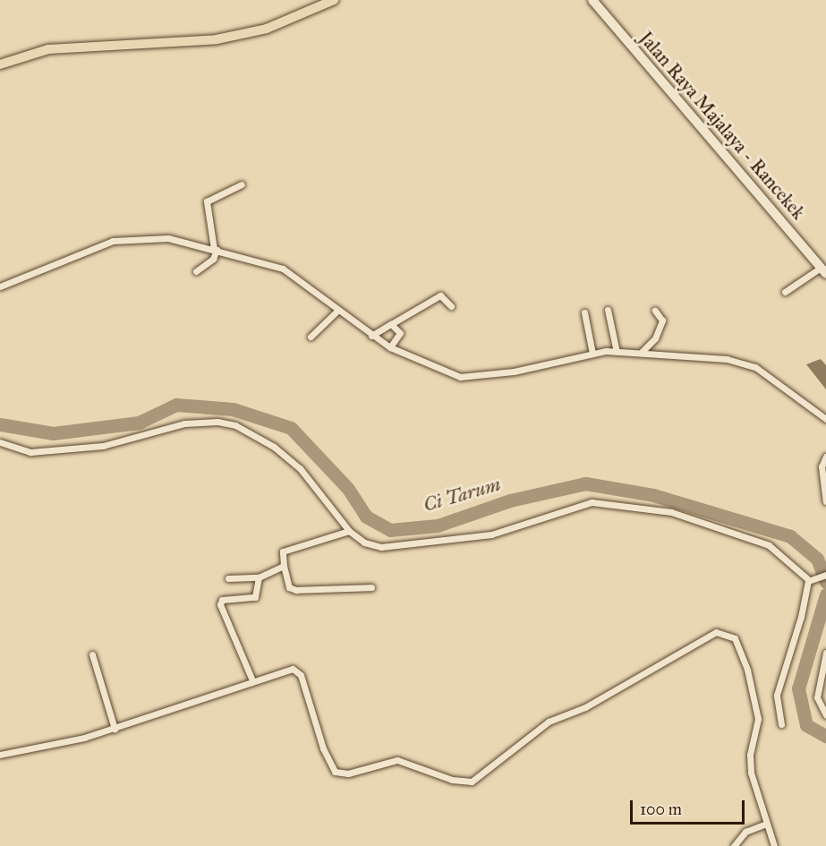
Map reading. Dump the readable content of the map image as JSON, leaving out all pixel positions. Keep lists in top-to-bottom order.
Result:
{
  "streets": {
    "main road": ["Jalan Raya Majalaya - Rancekek"]
  },
  "water": ["Ci Tarum"],
  "scale_bar": "100 m"
}
